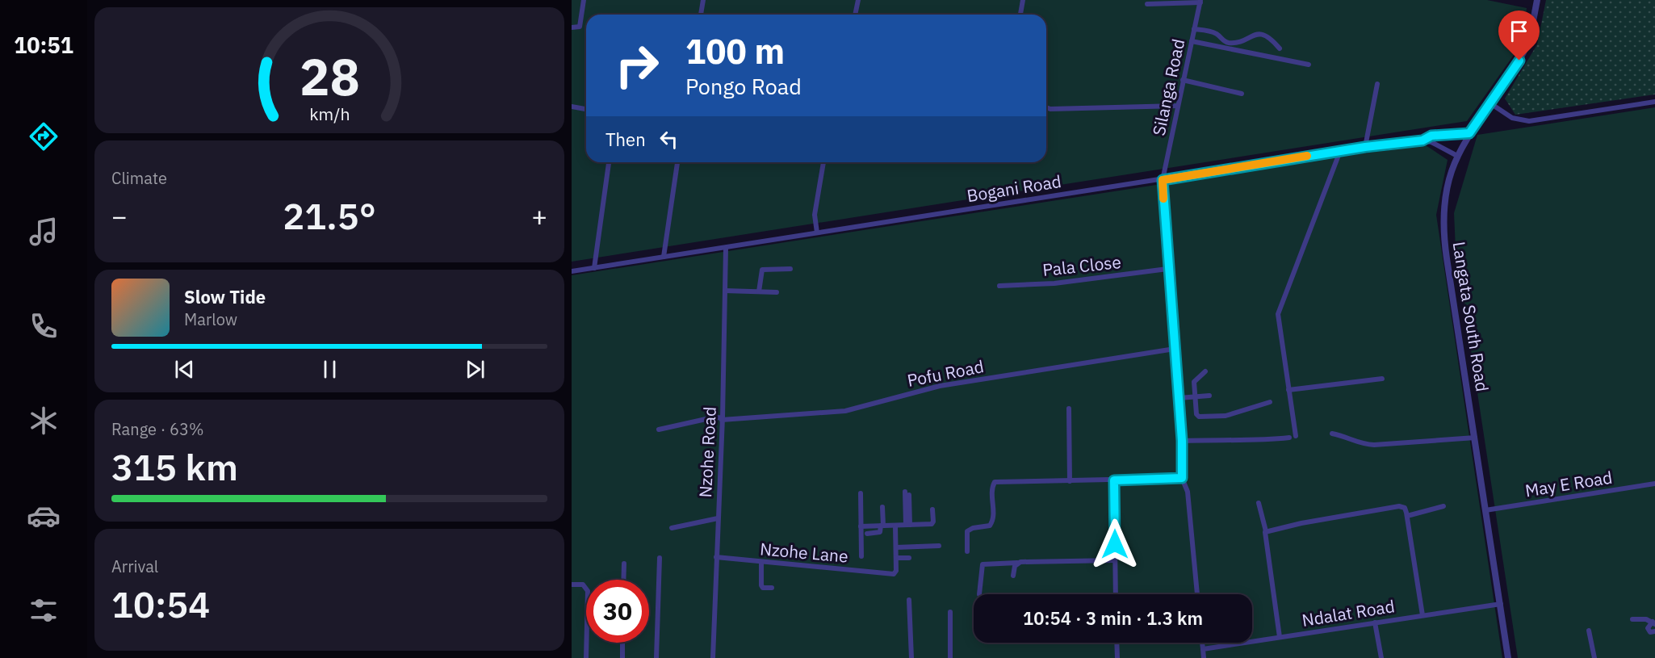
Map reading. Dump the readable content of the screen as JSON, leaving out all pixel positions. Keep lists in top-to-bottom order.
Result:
{
  "streets": {
    "street": [
      "Silanga Road",
      "Bogani Road",
      "Pala Close",
      "Langata South Road",
      "Pofu Road",
      "Nzohe Road",
      "May E Road",
      "Nzohe Lane",
      "Ndalat Road"
    ]
  },
  "crossings": [
    ["Silanga Road", "Bogani Road"],
    ["Silanga Road", "Pala Close"],
    ["Silanga Road", "Pofu Road"],
    ["Bogani Road", "Langata South Road"],
    ["Bogani Road", "Nzohe Road"],
    ["Langata South Road", "May E Road"],
    ["Langata South Road", "Ndalat Road"],
    ["Pofu Road", "Nzohe Road"],
    ["Nzohe Road", "Nzohe Lane"]
  ],
  "page": {
    "tabs": "10:51",
    "turn": ["100 m", "Pongo Road"],
    "then": "Then",
    "tile": [
      "Climate",
      ["Range · 63%", "315 km"],
      ["Arrival", "10:54"]
    ],
    "heat": ["−", "21.5°", "+"],
    "song": ["Slow Tide", "Marlow"],
    "limit": "30",
    "trip": "10:54 · 3 min · 1.3 km",
    "gauge": ["28", "km/h"]
  }
}
